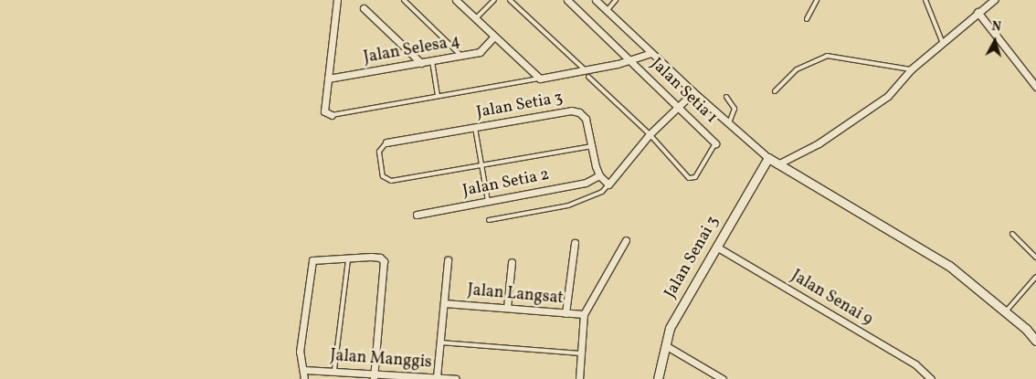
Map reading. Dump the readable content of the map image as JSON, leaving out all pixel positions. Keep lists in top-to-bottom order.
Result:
{
  "streets": {
    "street": [
      "Jalan Selesa 4",
      "Jalan Setia 1",
      "Jalan Setia 3",
      "Jalan Setia 2",
      "Jalan Senai 3",
      "Jalan Langsat",
      "Jalan Senai 9",
      "Jalan Manggis"
    ]
  },
  "crossings": [
    ["Jalan Setia 3", "Jalan Setia 2"],
    ["Jalan Senai 3", "Jalan Senai 9"]
  ],
  "north": "top"
}
